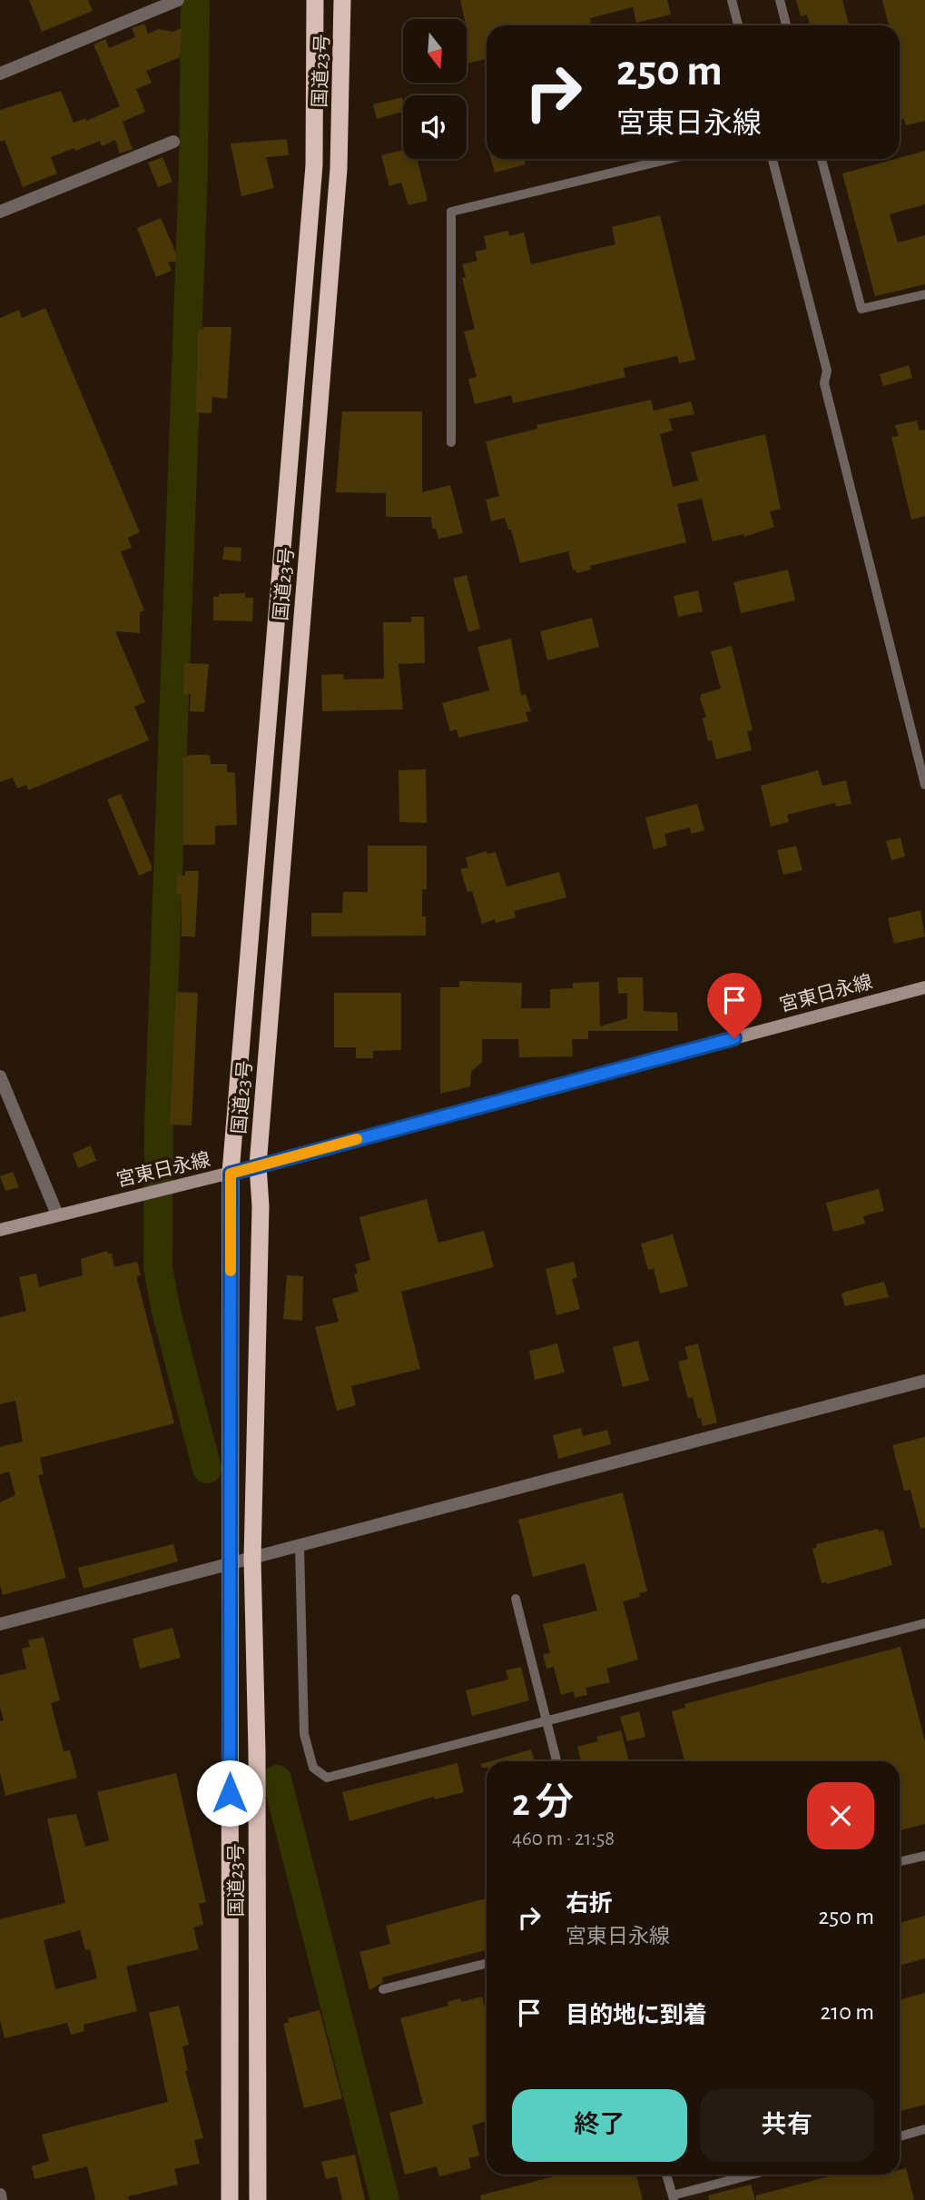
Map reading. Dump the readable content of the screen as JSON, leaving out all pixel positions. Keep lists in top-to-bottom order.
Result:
{
  "streets": {
    "highway": ["国道23号"],
    "main road": ["宮東日永線"]
  },
  "crossings": [
    ["国道23号", "宮東日永線"]
  ],
  "north": "bottom",
  "page": {
    "turn": ["250 m", "宮東日永線"],
    "heading": ["2 分", "460 m · 21:58"],
    "list": [
      {
        "name": "右折",
        "note": "宮東日永線",
        "value": "250 m"
      },
      {
        "name": "目的地に到着",
        "value": "210 m"
      }
    ],
    "buttons": ["終了", "共有"]
  }
}
